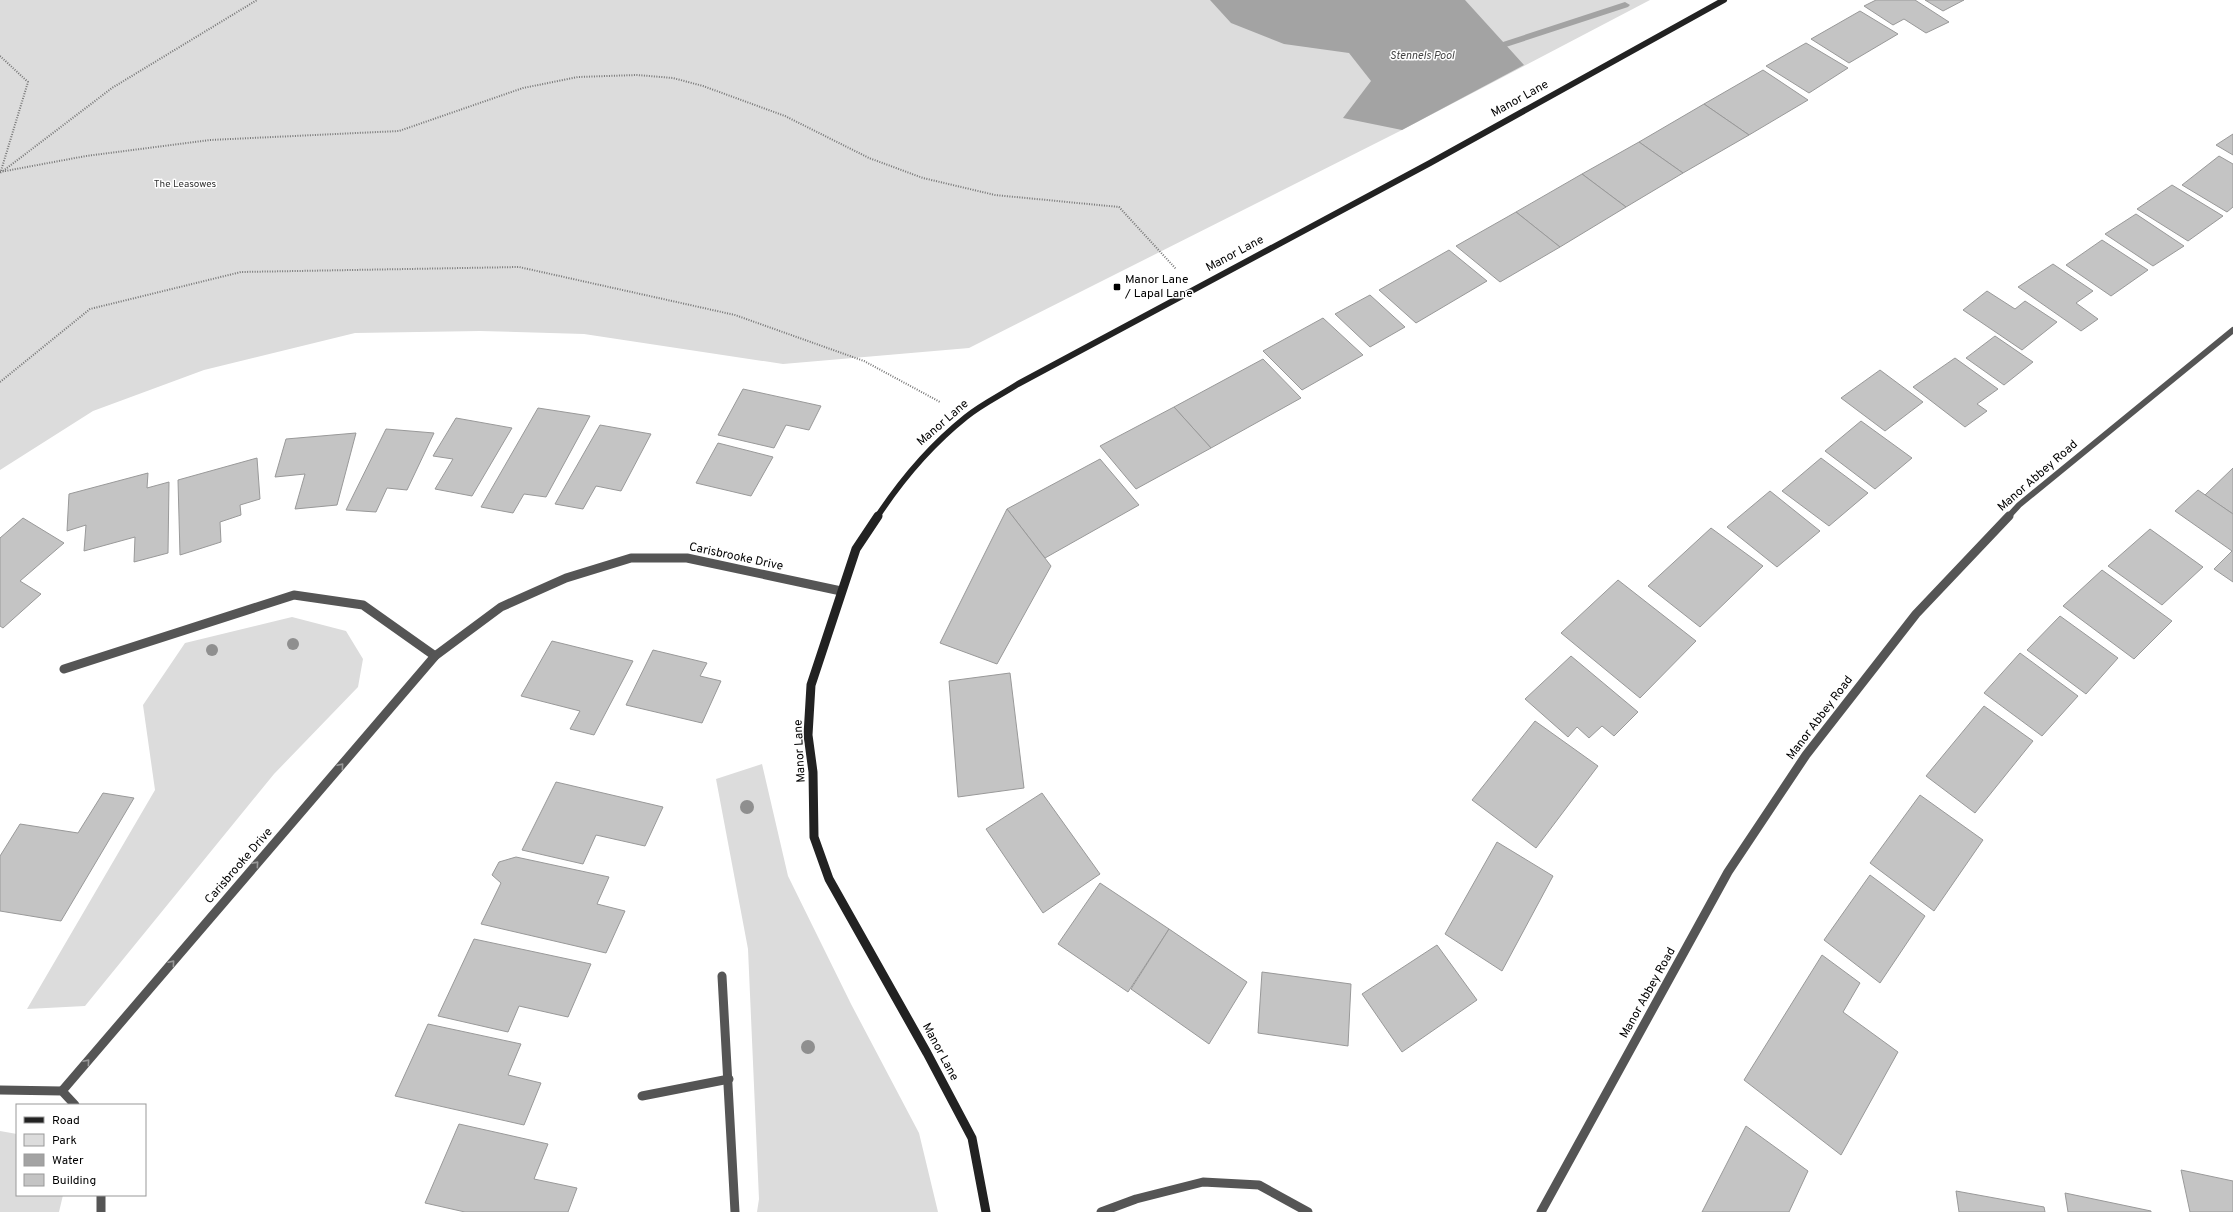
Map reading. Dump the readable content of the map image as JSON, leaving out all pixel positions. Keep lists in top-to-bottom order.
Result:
{
  "streets": {
    "main road": ["Manor Lane"],
    "street": ["Manor Abbey Road", "Carisbrooke Drive"]
  },
  "crossings": [
    ["Manor Lane", "Carisbrooke Drive"]
  ],
  "one_way": ["Carisbrooke Drive"],
  "water": ["Stennels Pool"],
  "parks": ["The Leasowes"],
  "places": {
    "transit": ["Manor Lane / Lapal Lane"]
  },
  "legend": [
    "Road",
    "Park",
    "Water",
    "Building"
  ]
}
